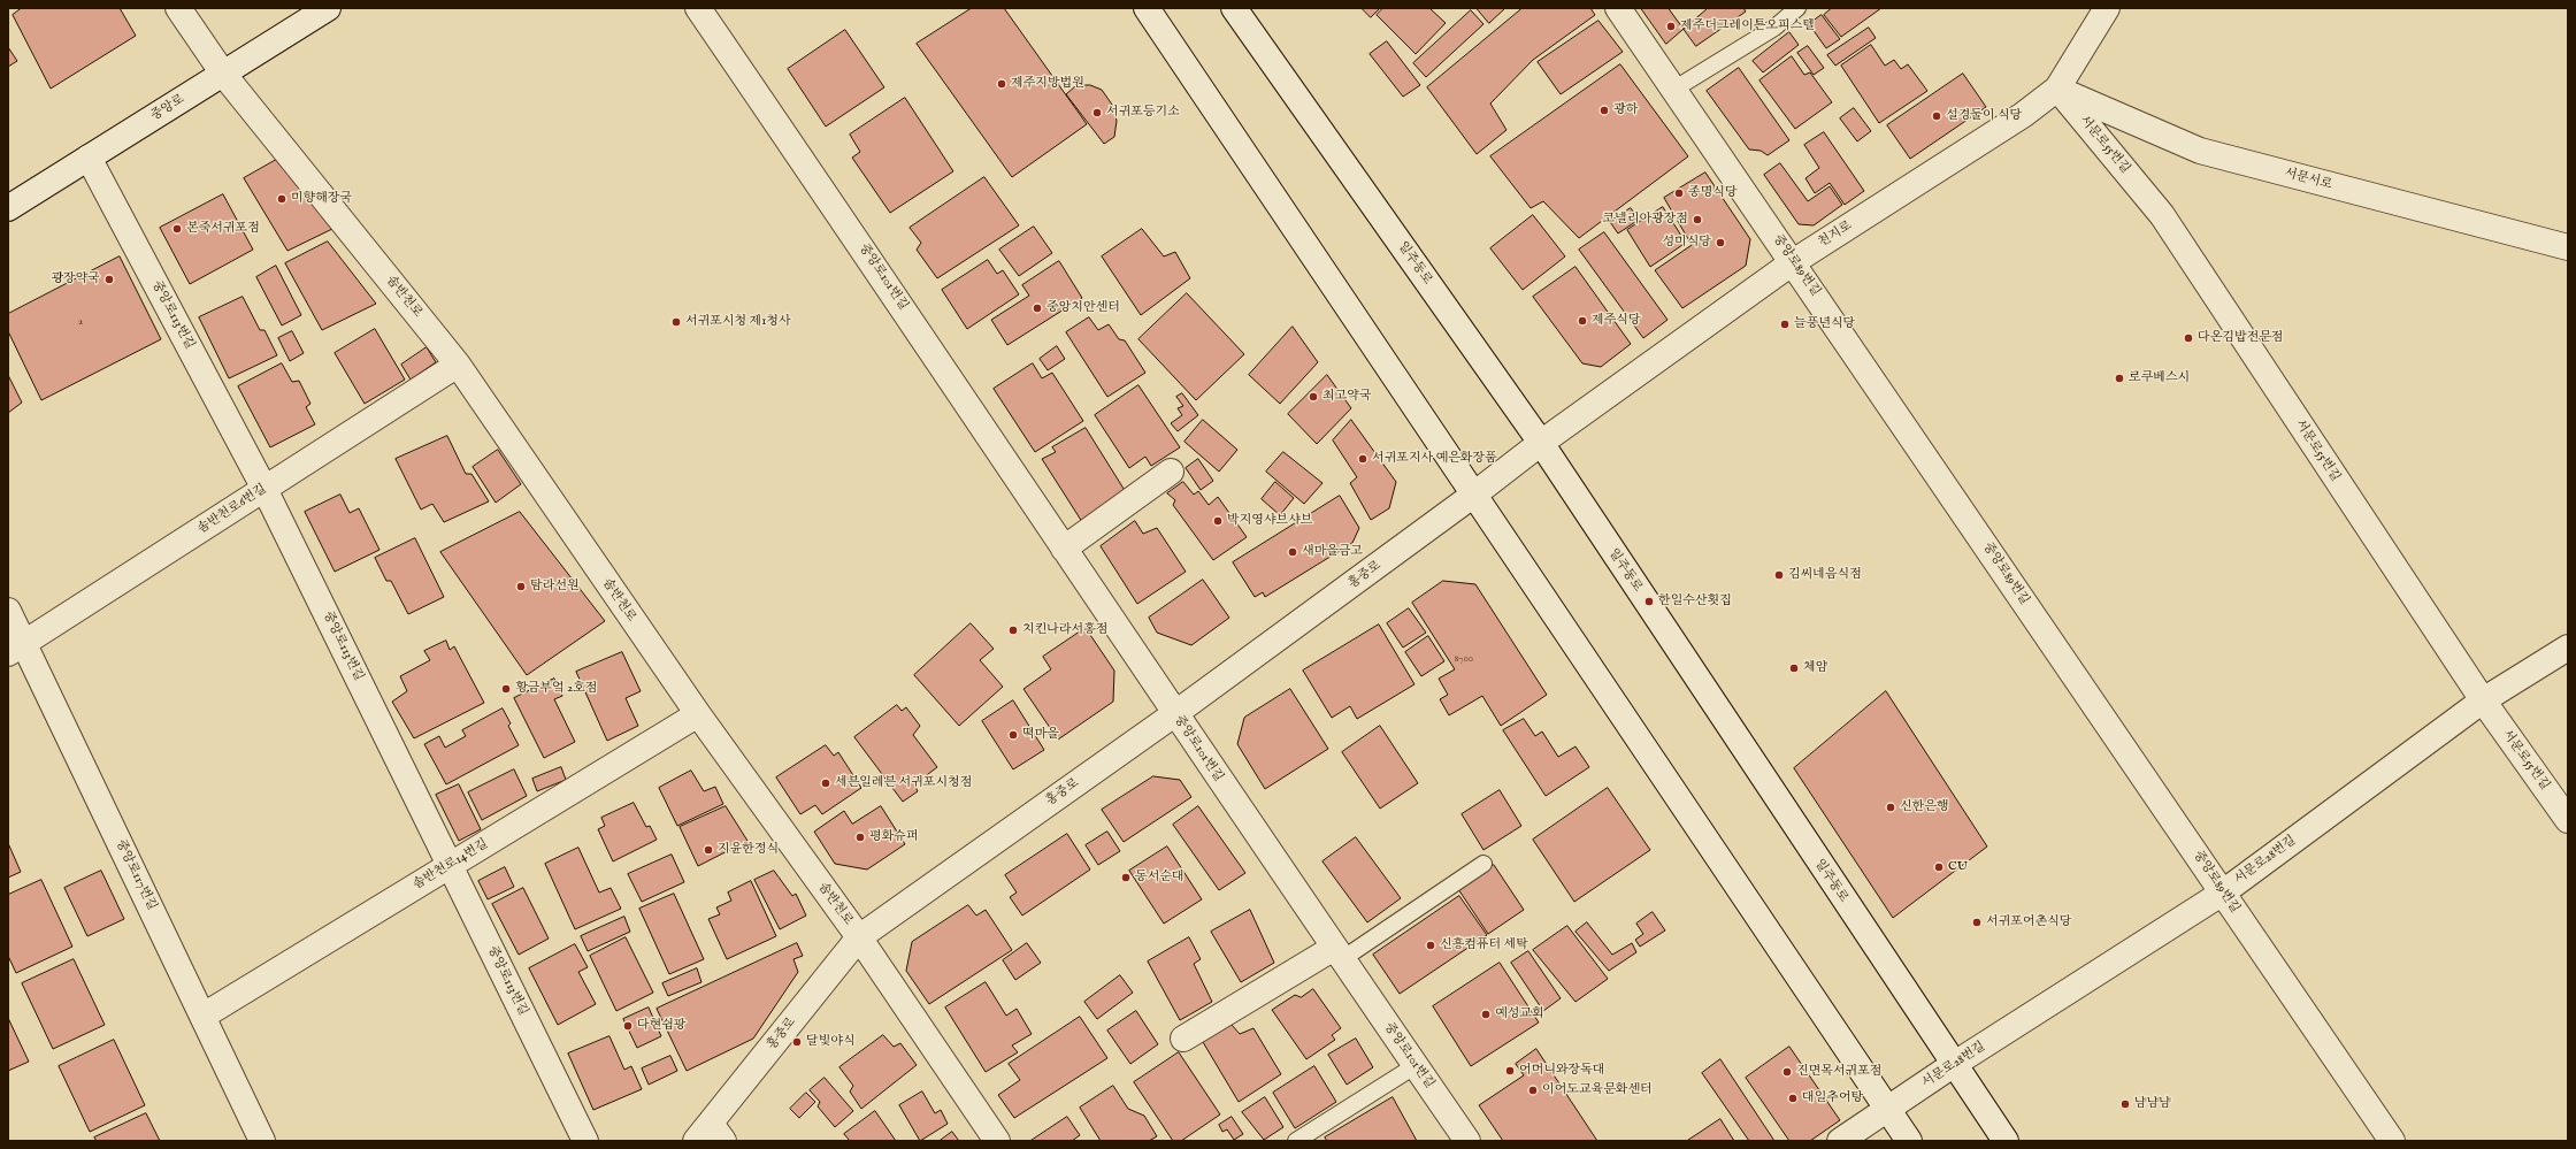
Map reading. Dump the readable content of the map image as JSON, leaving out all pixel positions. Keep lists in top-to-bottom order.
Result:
{
  "streets": {
    "street": [
      "중앙로",
      "서문로55번길",
      "서문서로",
      "천지로",
      "일주동로",
      "중앙로89번길",
      "중앙로101번길",
      "솜반천로",
      "중앙로113번길",
      "솜반천로6번길",
      "홍중로",
      "서문로28번길",
      "솜반천로14번길",
      "중앙로117번길"
    ]
  },
  "crossings": [
    ["중앙로", "솜반천로"],
    ["중앙로", "중앙로113번길"],
    ["서문로55번길", "서문서로"],
    ["서문로55번길", "천지로"],
    ["서문로55번길", "서문로28번길"],
    ["서문서로", "천지로"],
    ["천지로", "일주동로"],
    ["천지로", "중앙로89번길"],
    ["천지로", "홍중로"],
    ["일주동로", "홍중로"],
    ["일주동로", "서문로28번길"],
    ["중앙로89번길", "서문로28번길"],
    ["중앙로101번길", "홍중로"],
    ["솜반천로", "솜반천로6번길"],
    ["솜반천로", "홍중로"],
    ["솜반천로", "솜반천로14번길"],
    ["중앙로113번길", "솜반천로6번길"],
    ["중앙로113번길", "솜반천로14번길"],
    ["솜반천로6번길", "중앙로117번길"],
    ["솜반천로14번길", "중앙로117번길"]
  ],
  "places": [
    "제주더그레이튼오피스텔",
    "제주지방법원",
    "광하",
    "서귀포등기소",
    "설경둘이 식당",
    "종명식당",
    "미향해장국",
    "코넬리아광장점",
    "본죽서귀포점",
    "성미식당",
    "광장약국",
    "중앙치안센터",
    "제주식당",
    "서귀포시청 제1청사",
    "늘풍년식당",
    "다온김밥전문점",
    "로쿠베스시",
    "최고약국",
    "서귀포지사 예은화장품",
    "박지영샤브샤브",
    "새마을금고",
    "김씨네음식점",
    "탐라선원",
    "한일수산횟집",
    "치킨나라서홍점",
    "체얌",
    "황금부엌 2호점",
    "떡마을",
    "세븐일레븐 서귀포시청점",
    "신한은행",
    "평화슈퍼",
    "지윤한정식",
    "CU",
    "동서순대",
    "서귀포어촌식당",
    "신흥컴퓨터 세탁",
    "예성교회",
    "다현쉼팡",
    "달빛야식",
    "어머니와장독대",
    "진면목서귀포점",
    "이어도교육문화센터",
    "대일추어탕",
    "냠냠냠"
  ],
  "house_numbers": ["2", "8700"]
}
